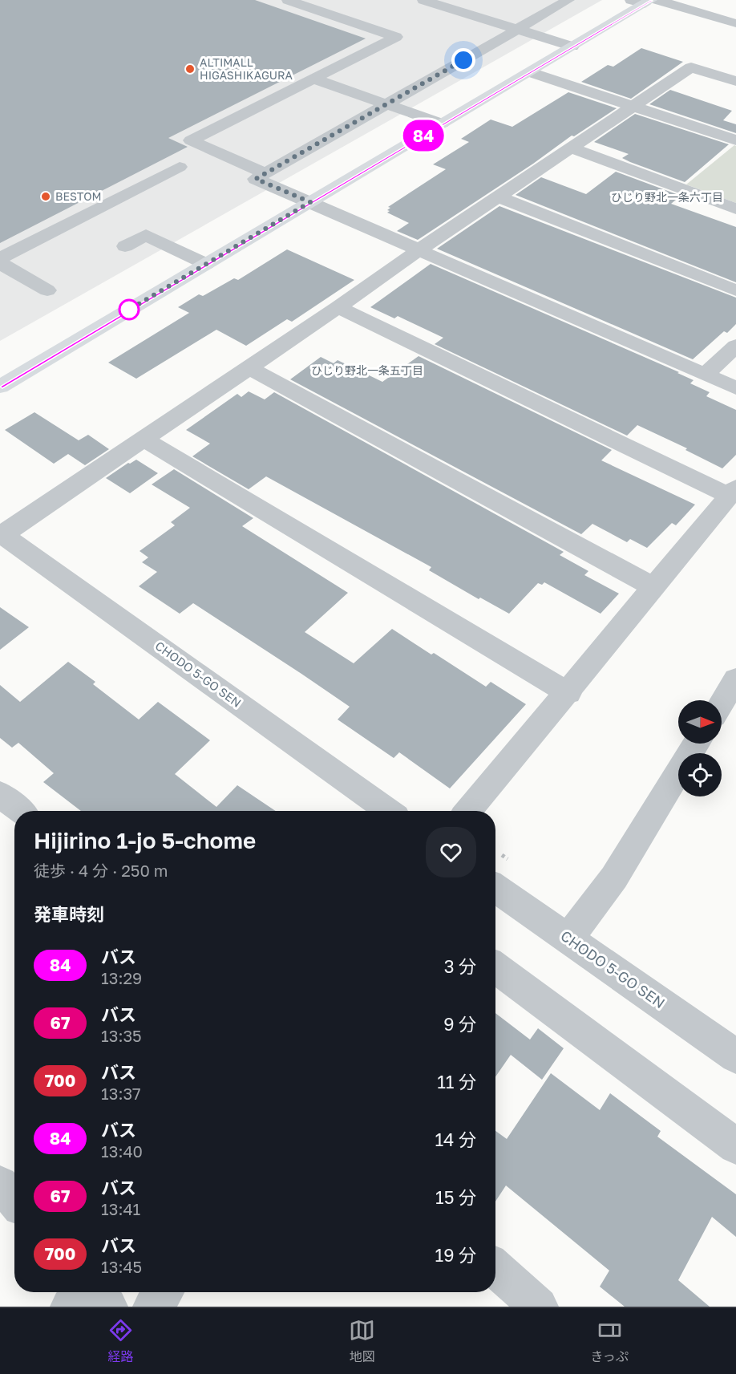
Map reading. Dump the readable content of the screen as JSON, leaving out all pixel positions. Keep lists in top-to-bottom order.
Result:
{
  "streets": {
    "street": ["CHODO 5-GO SEN"]
  },
  "districts": ["ひじり野北一条六丁目", "ひじり野北一条五丁目"],
  "places": ["ALTIMALL HIGASHIKAGURA", "BESTOM"],
  "lines": ["bus line 84"],
  "north": "right",
  "page": {
    "on_map": "84",
    "heading": [
      ["Hijirino 1-jo 5-chome", "徒歩 · 4 分 · 250 m"],
      "発車時刻"
    ],
    "list": [
      {
        "mark": "84",
        "name": "バス",
        "note": "13:29",
        "value": "3 分"
      },
      {
        "mark": "67",
        "name": "バス",
        "note": "13:35",
        "value": "9 分"
      },
      {
        "mark": "700",
        "name": "バス",
        "note": "13:37",
        "value": "11 分"
      },
      {
        "mark": "84",
        "name": "バス",
        "note": "13:40",
        "value": "14 分"
      },
      {
        "mark": "67",
        "name": "バス",
        "note": "13:41",
        "value": "15 分"
      },
      {
        "mark": "700",
        "name": "バス",
        "note": "13:45",
        "value": "19 分"
      }
    ],
    "tabs": ["経路", "地図", "きっぷ"]
  }
}
